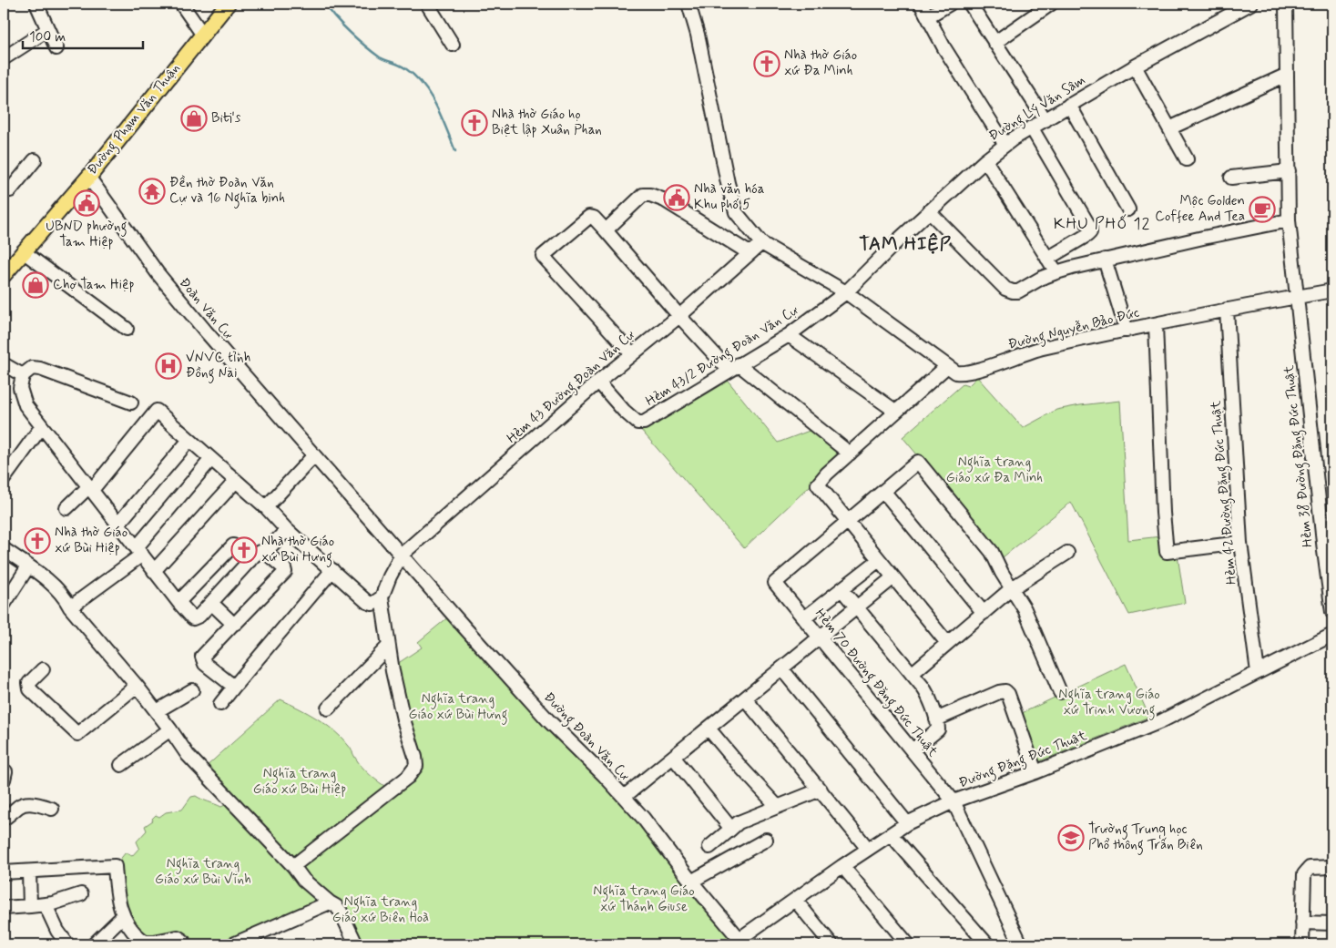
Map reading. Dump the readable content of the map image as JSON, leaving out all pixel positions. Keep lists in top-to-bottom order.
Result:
{
  "streets": {
    "main road": ["Đường Phạm Văn Thuận"],
    "street": [
      "Đường Lý Văn Sâm",
      "Đoàn Văn Cự",
      "Đường Nguyễn Bảo Đức",
      "Hẻm 43/2 Đường Đoàn Văn Cự",
      "Hẻm 43 Đường Đoàn Văn Cự",
      "Hẻm 38 Đường Đặng Đức Thuật",
      "Hẻm 42 Đường Đặng Đức Thuật",
      "Hẻm 70 Đường Đặng Đức Thuật",
      "Đường Đoàn Văn Cự",
      "Đường Đặng Đức Thuật"
    ]
  },
  "crossings": [
    ["Đường Lý Văn Sâm", "Đường Nguyễn Bảo Đức"],
    ["Đường Lý Văn Sâm", "Hẻm 43/2 Đường Đoàn Văn Cự"],
    ["Đường Phạm Văn Thuận", "Đoàn Văn Cự"],
    ["Đoàn Văn Cự", "Hẻm 43 Đường Đoàn Văn Cự"],
    ["Đoàn Văn Cự", "Đường Đoàn Văn Cự"],
    ["Đường Nguyễn Bảo Đức", "Hẻm 43/2 Đường Đoàn Văn Cự"],
    ["Đường Nguyễn Bảo Đức", "Hẻm 43 Đường Đoàn Văn Cự"],
    ["Đường Nguyễn Bảo Đức", "Hẻm 38 Đường Đặng Đức Thuật"],
    ["Đường Nguyễn Bảo Đức", "Hẻm 42 Đường Đặng Đức Thuật"],
    ["Hẻm 43/2 Đường Đoàn Văn Cự", "Hẻm 43 Đường Đoàn Văn Cự"],
    ["Hẻm 43 Đường Đoàn Văn Cự", "Đường Đoàn Văn Cự"],
    ["Hẻm 42 Đường Đặng Đức Thuật", "Đường Đặng Đức Thuật"],
    ["Hẻm 70 Đường Đặng Đức Thuật", "Đường Đặng Đức Thuật"],
    ["Đường Đoàn Văn Cự", "Đường Đặng Đức Thuật"]
  ],
  "districts": ["KHU PHỐ 12", "TAM HIỆP"],
  "parks": [
    "Nghĩa trang Giáo xứ Đa Minh",
    "Nghĩa trang Giáo xứ Trinh Vương",
    "Nghĩa trang Giáo xứ Bùi Hưng",
    "Nghĩa trang Giáo xứ Bùi Hiệp",
    "Nghĩa trang Giáo xứ Bùi Vĩnh",
    "Nghĩa trang Giáo xứ Thánh Giuse",
    "Nghĩa trang Giáo xứ Biên Hoà"
  ],
  "places": {
    "church": [
      "Nhà thờ Giáo xứ Đa Minh",
      "Nhà thờ Giáo họ Biệt lập Xuân Phan",
      "Nhà thờ Giáo xứ Bùi Hiệp",
      "Nhà thờ Giáo xứ Bùi Hưng"
    ],
    "shop": ["Biti's", "Chợ Tam Hiệp"],
    "temple": ["Đền thờ Đoàn Văn Cự và 16 Nghĩa binh"],
    "public building": ["Nhà văn hóa Khu phố 5", "UBND phường Tam Hiệp"],
    "cafe": ["Mộc Golden Coffee And Tea"],
    "hospital": ["VNVC tỉnh Đồng Nai"],
    "school or university": ["Trường Trung học Phổ thông Trấn Biên"]
  },
  "scale_bar": "100 m"
}
